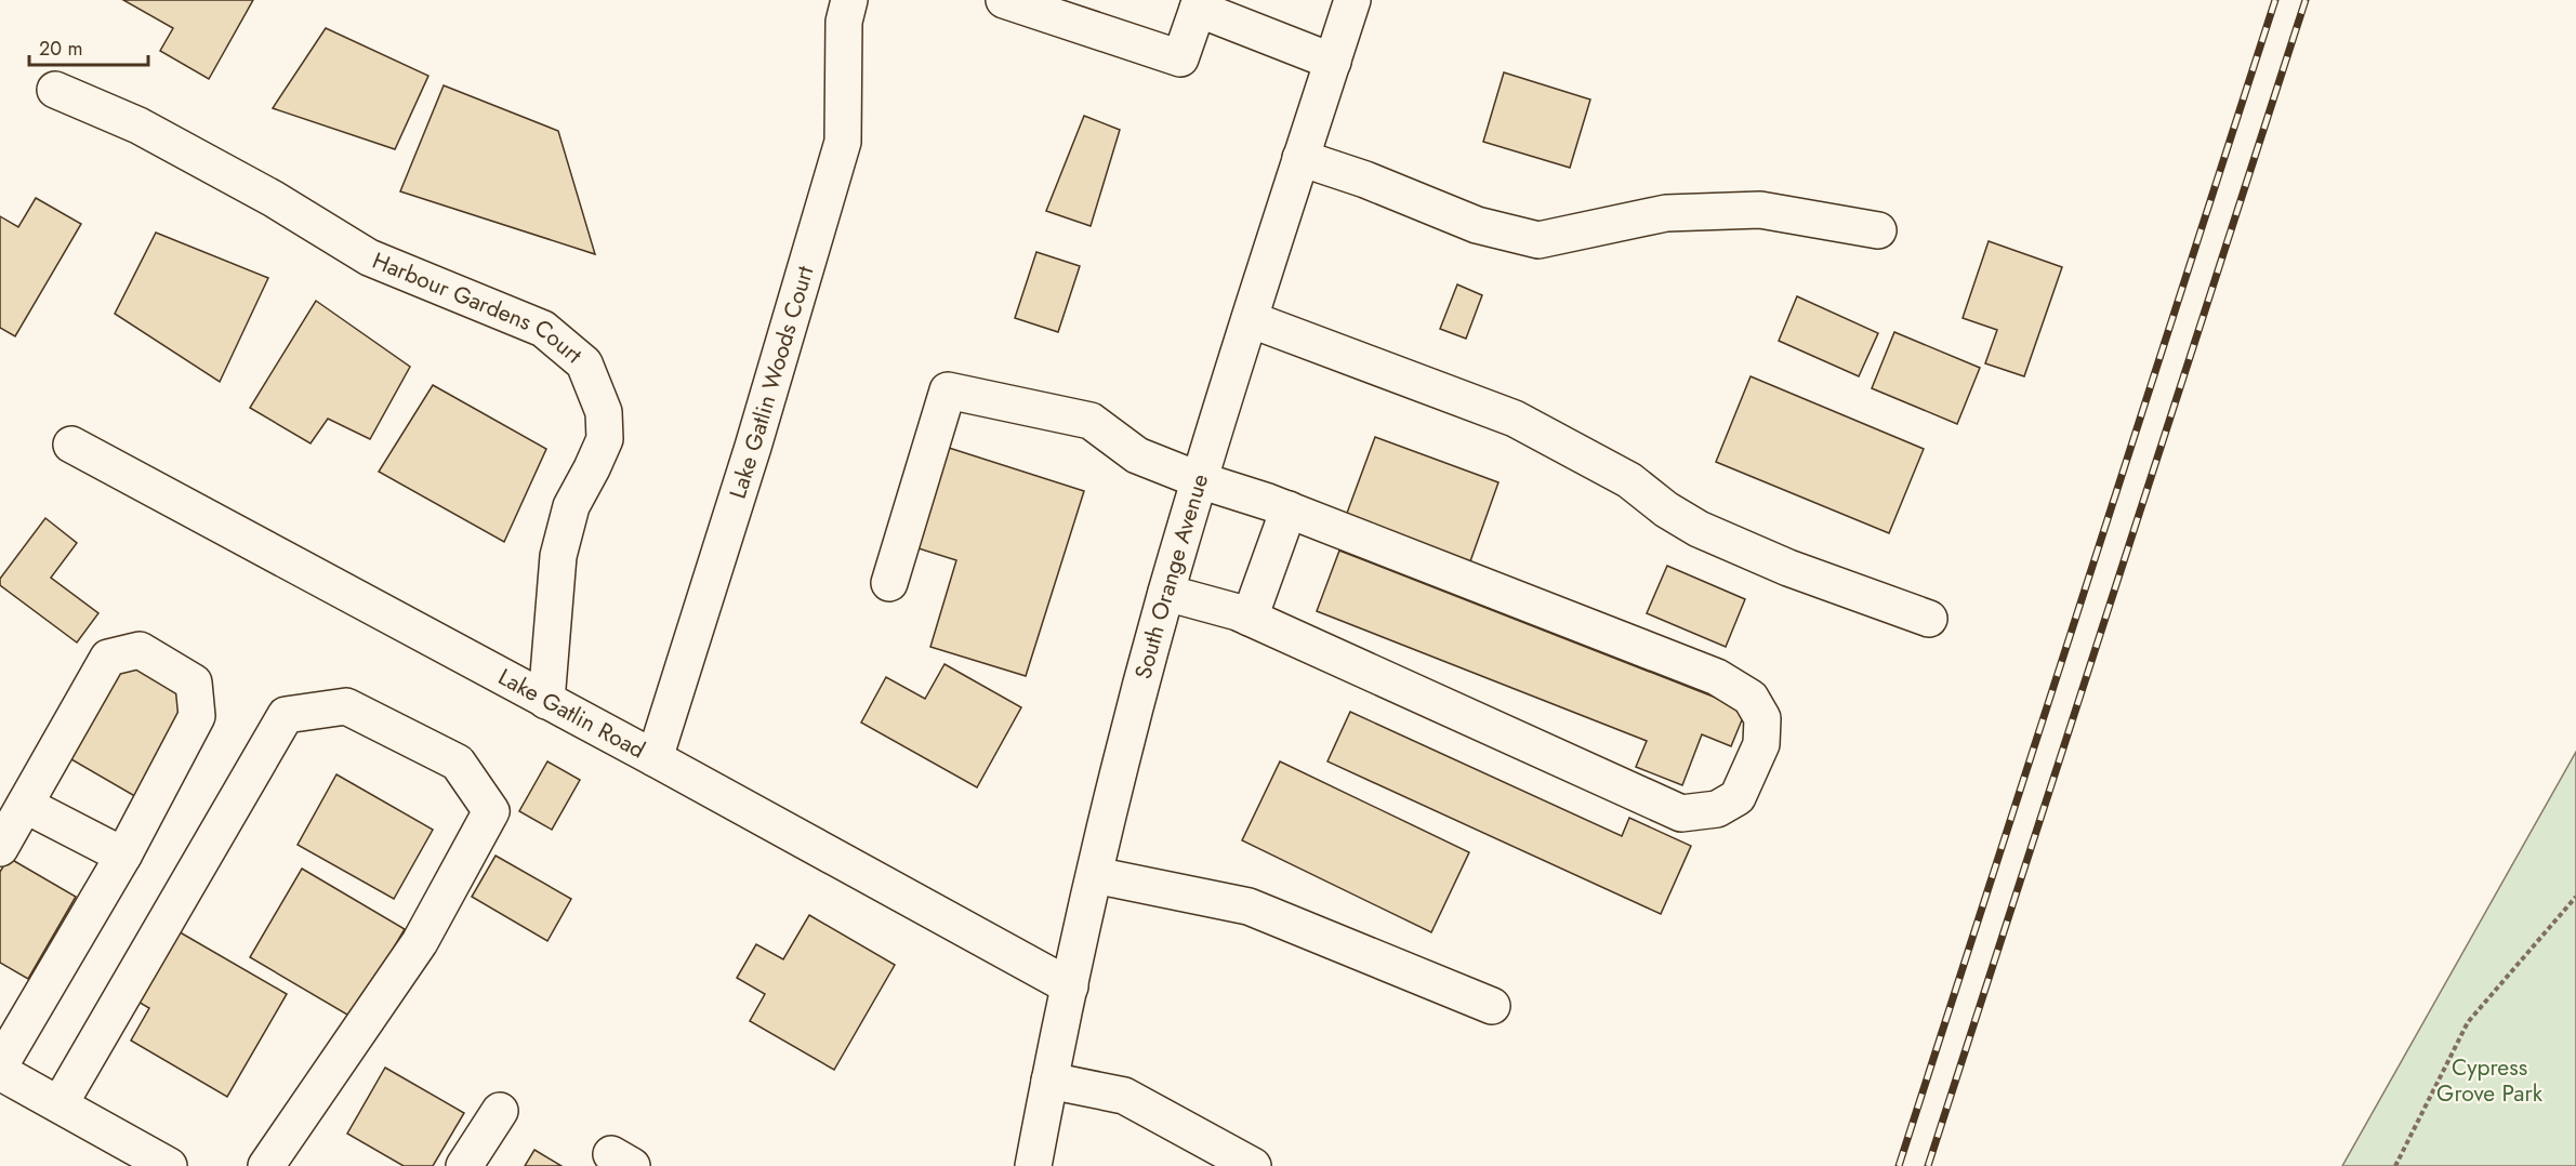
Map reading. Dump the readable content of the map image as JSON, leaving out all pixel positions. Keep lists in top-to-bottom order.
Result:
{
  "streets": {
    "street": [
      "Harbour Gardens Court",
      "Lake Gatlin Woods Court",
      "South Orange Avenue",
      "Lake Gatlin Road"
    ]
  },
  "crossings": [
    ["Harbour Gardens Court", "Lake Gatlin Road"],
    ["Lake Gatlin Woods Court", "Lake Gatlin Road"],
    ["South Orange Avenue", "Lake Gatlin Road"]
  ],
  "parks": ["Cypress Grove Park"],
  "scale_bar": "20 m"
}
